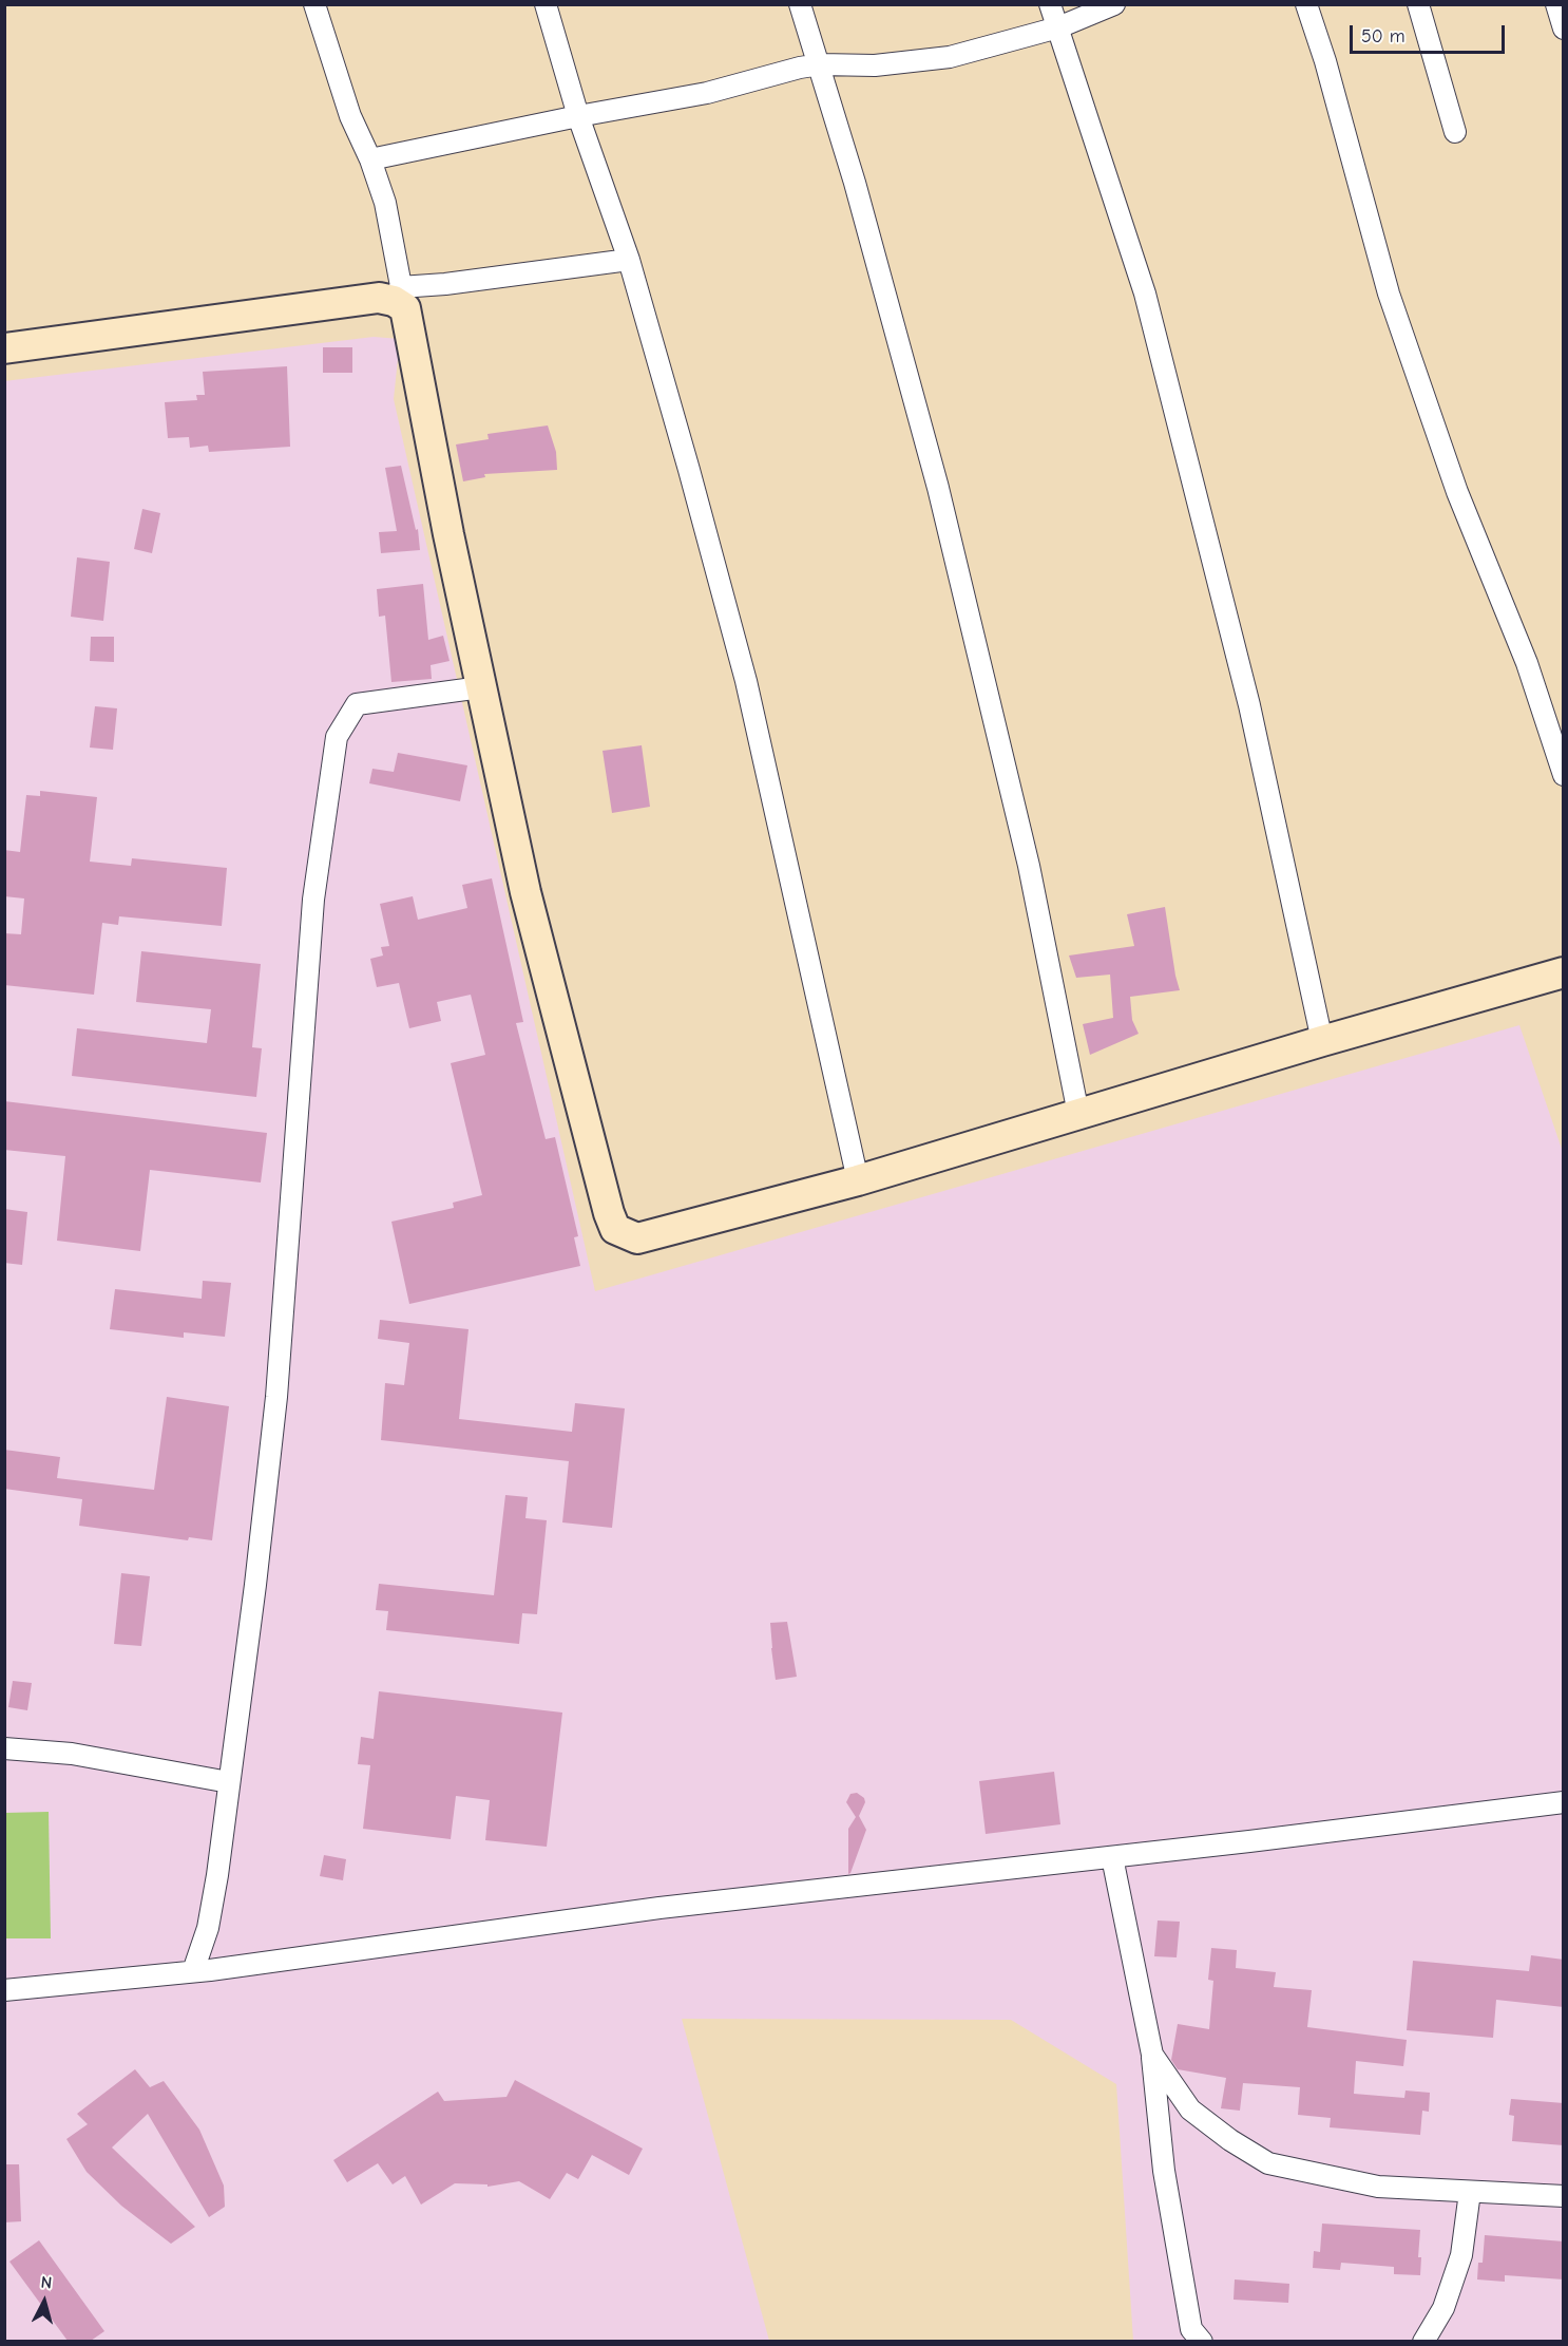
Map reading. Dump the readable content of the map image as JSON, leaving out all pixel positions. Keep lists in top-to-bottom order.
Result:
{
  "scale_bar": "50 m",
  "north": "top"
}
